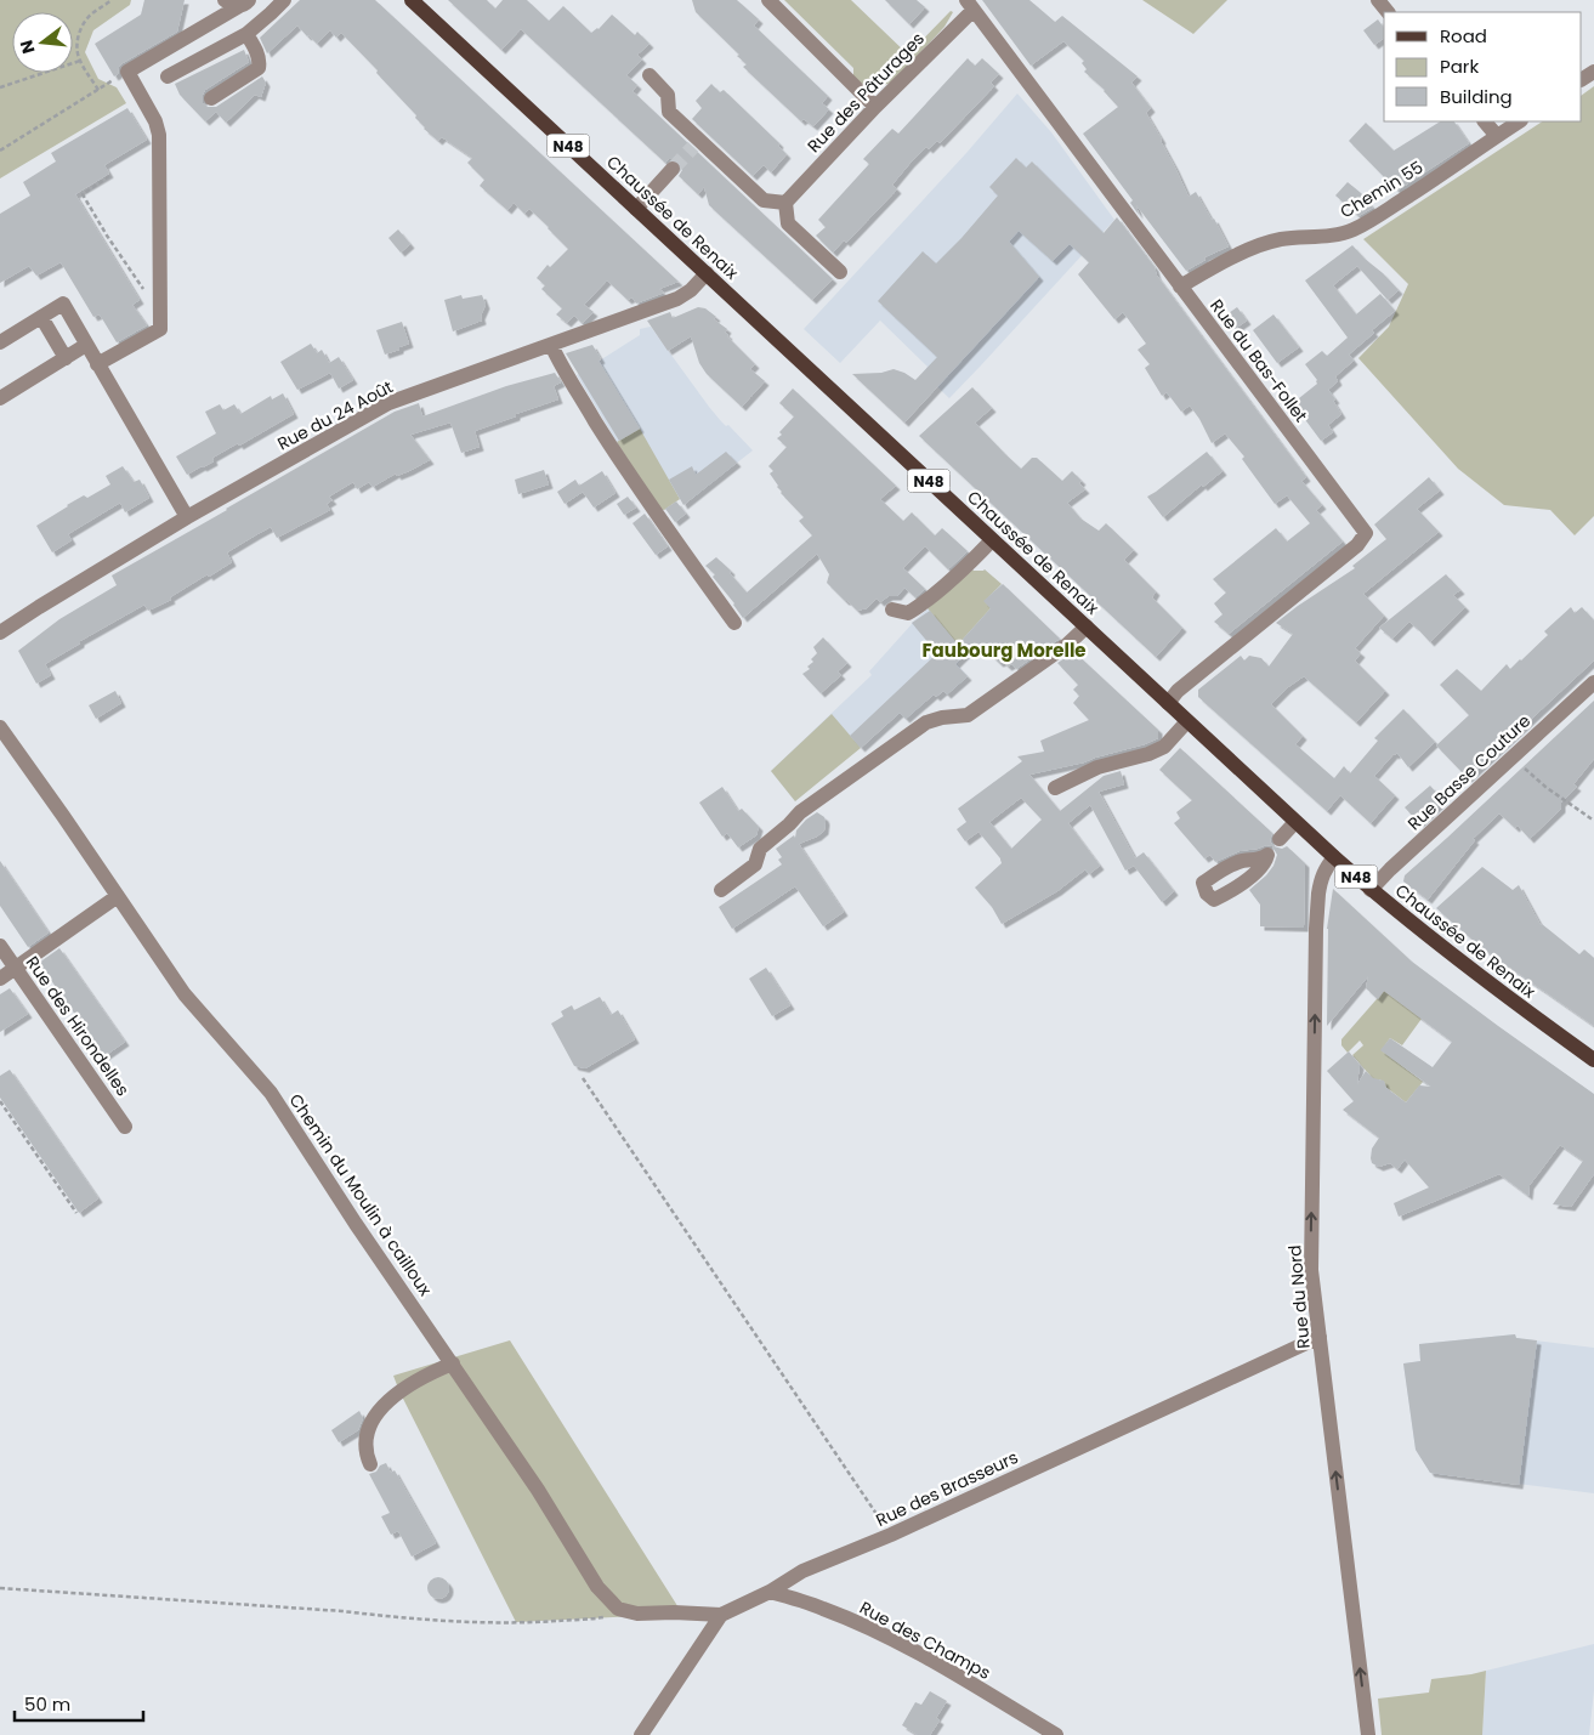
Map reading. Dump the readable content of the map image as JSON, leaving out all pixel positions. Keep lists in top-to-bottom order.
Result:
{
  "streets": {
    "main road": ["N48", "Chaussée de Renaix"],
    "street": [
      "Rue des Pâturages",
      "Chemin 55",
      "Rue du Bas-Follet",
      "Rue du 24 Août",
      "Rue Basse Couture",
      "Rue des Hirondelles",
      "Chemin du Moulin à cailloux",
      "Rue du Nord",
      "Rue des Brasseurs",
      "Rue des Champs"
    ]
  },
  "crossings": [
    ["Rue des Pâturages", "Rue du Bas-Follet"],
    ["Chemin 55", "Rue du Bas-Follet"],
    ["Chaussée de Renaix", "Rue du Bas-Follet"],
    ["Chaussée de Renaix", "Rue du 24 Août"],
    ["Chaussée de Renaix", "Rue Basse Couture"],
    ["Chaussée de Renaix", "Rue du Nord"],
    ["Rue du Nord", "Rue des Brasseurs"],
    ["Rue des Brasseurs", "Rue des Champs"]
  ],
  "one_way": ["Rue du Nord"],
  "districts": ["Faubourg Morelle"],
  "legend": ["Road", "Park", "Building"],
  "scale_bar": "50 m",
  "north": "left"
}
